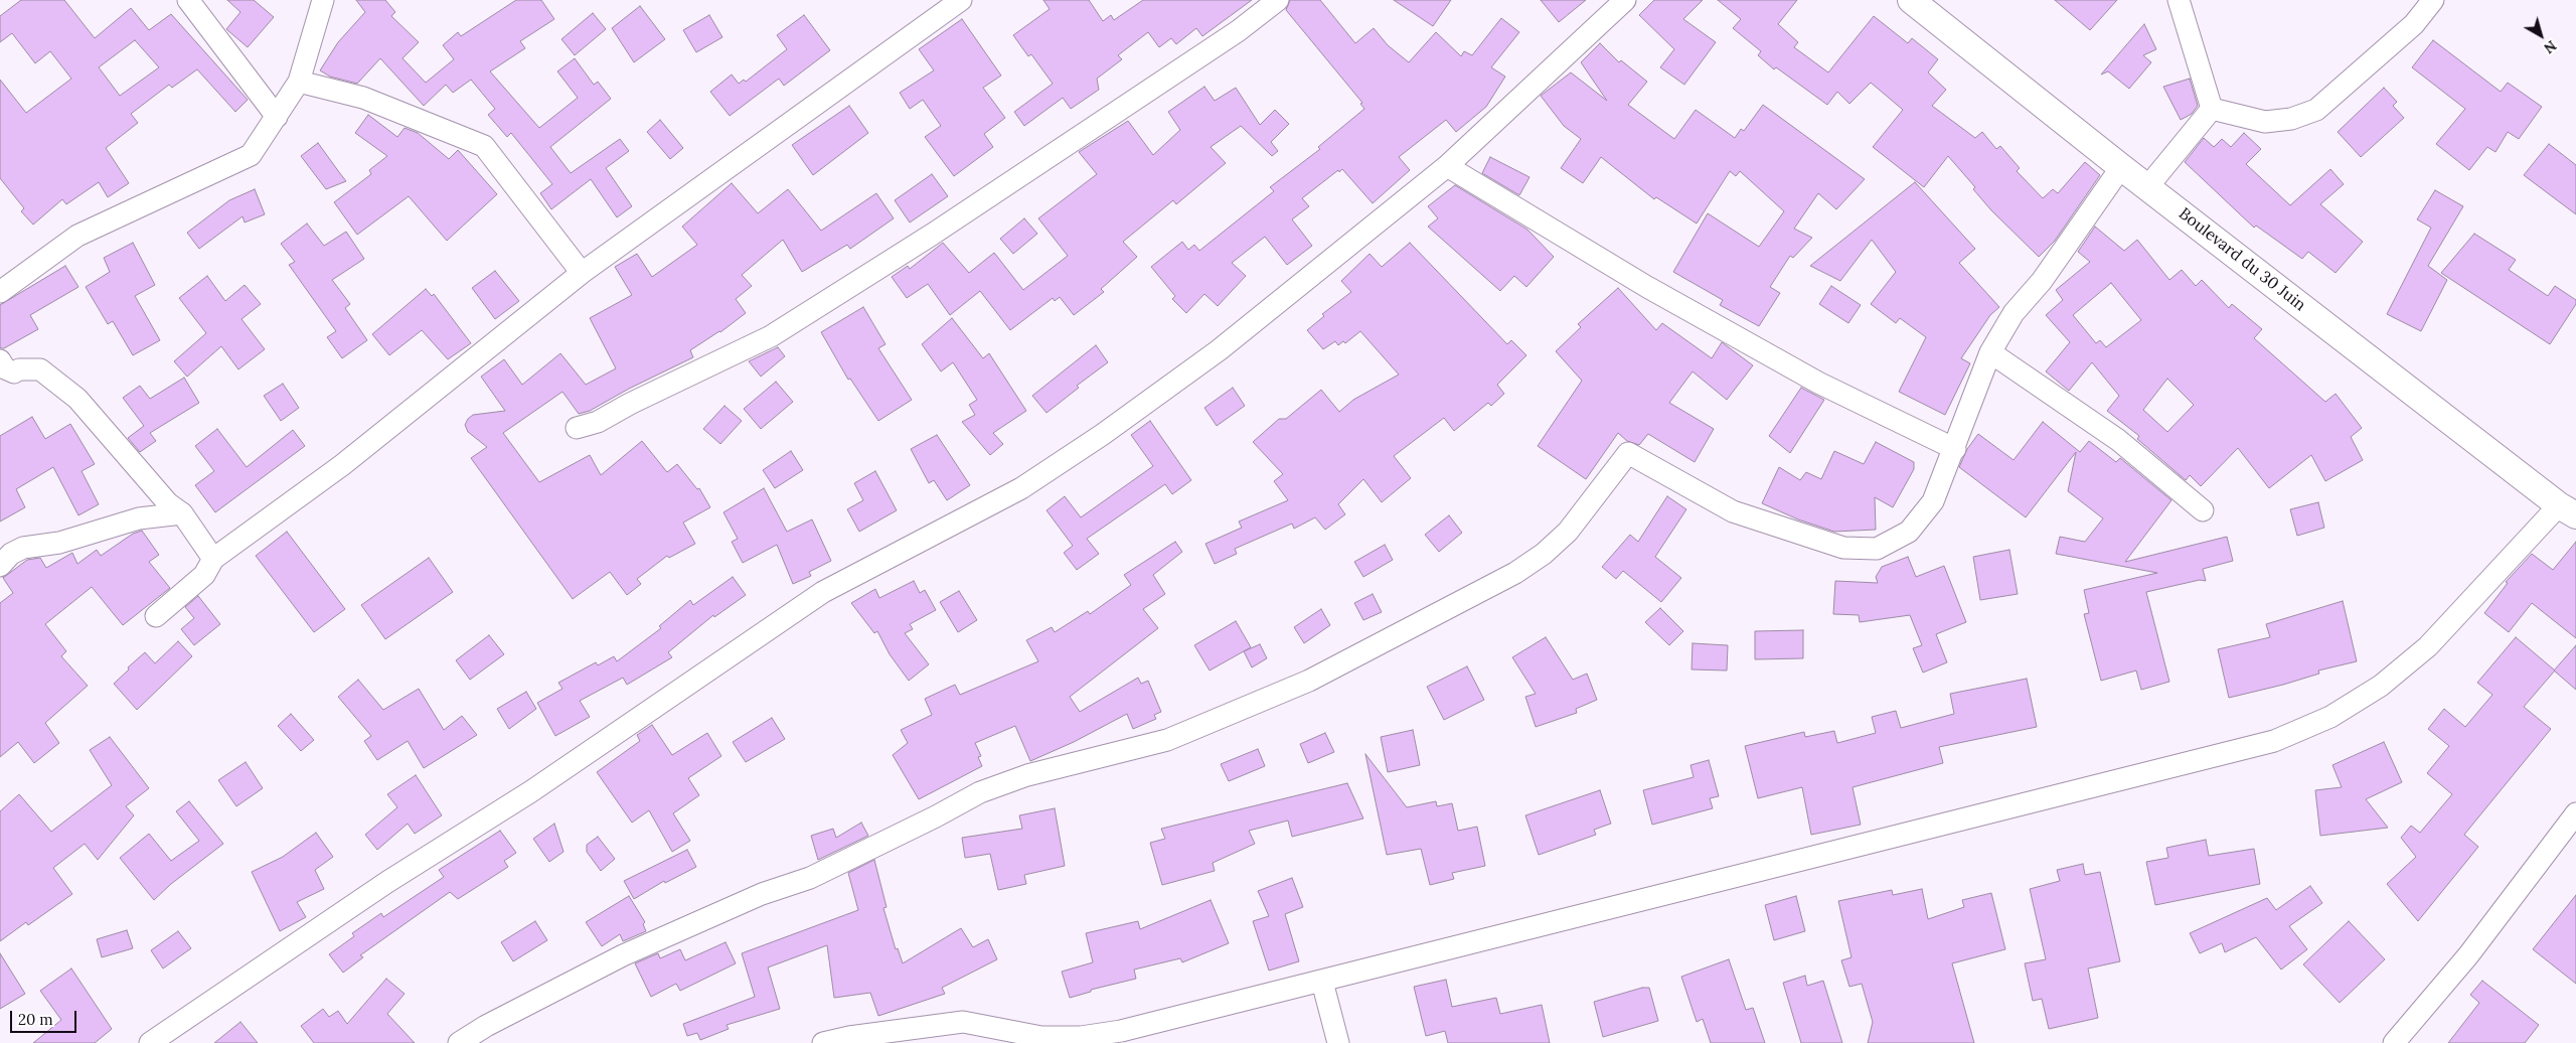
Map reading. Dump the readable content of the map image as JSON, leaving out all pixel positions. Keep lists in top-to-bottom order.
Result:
{
  "streets": {
    "street": ["Boulevard du 30 Juin"]
  },
  "scale_bar": "20 m",
  "north": "bottom right"
}
